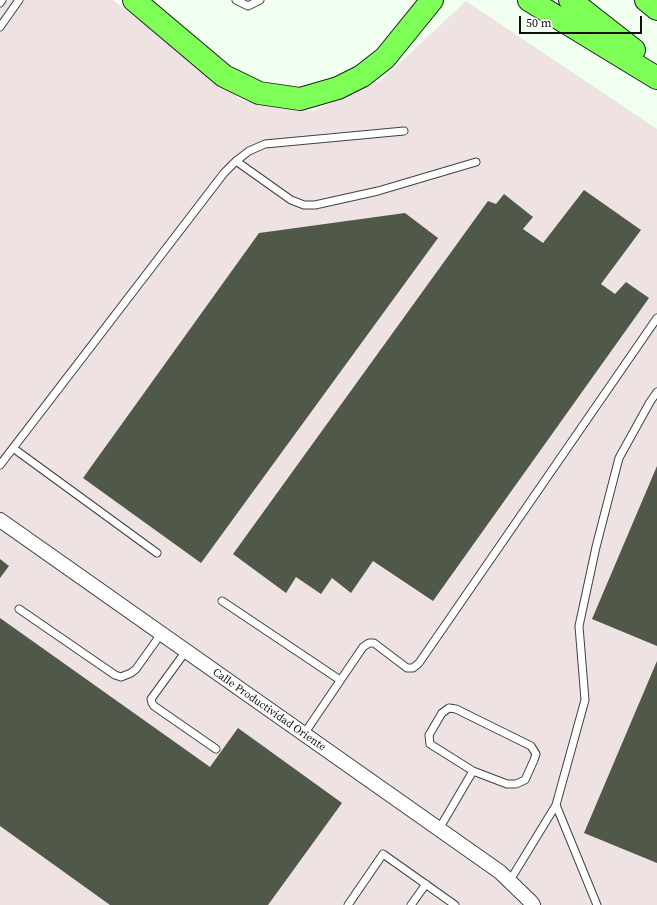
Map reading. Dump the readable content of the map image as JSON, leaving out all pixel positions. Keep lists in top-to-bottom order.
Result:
{
  "streets": {
    "street": ["Calle Productividad Oriente"]
  },
  "scale_bar": "50 m"
}
